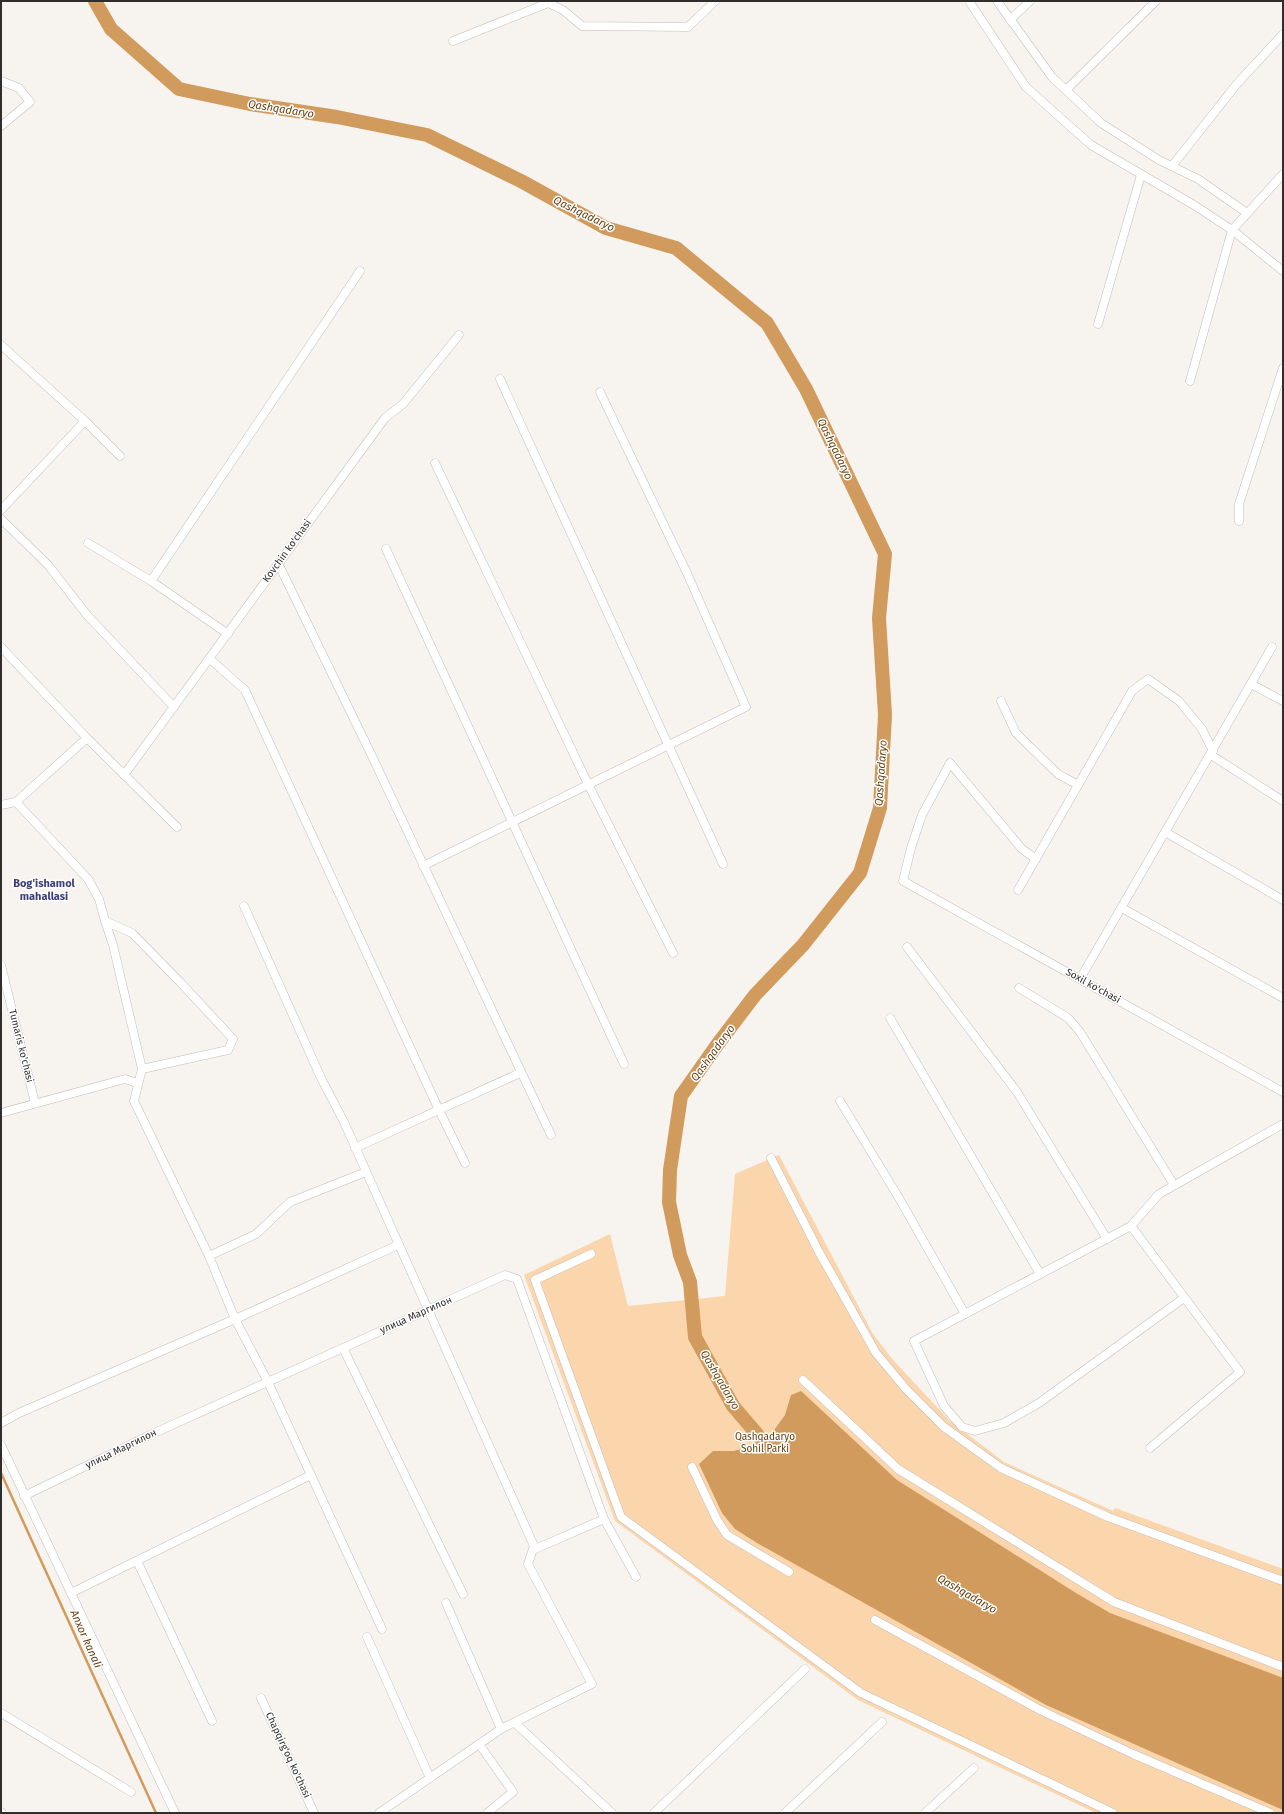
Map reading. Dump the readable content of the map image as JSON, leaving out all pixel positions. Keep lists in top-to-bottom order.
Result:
{
  "streets": {
    "street": [
      "Kovchin ko'chasi",
      "Soxil ko'chasi",
      "Tumaris ko'chasi",
      "улица Маргилон",
      "Chapqirg'oq ko'chasi"
    ]
  },
  "districts": ["Bog'ishamol mahallasi"],
  "water": ["Qashqadaryo", "Anxor kanali"],
  "parks": ["Qashqadaryo Sohil Parki"]
}
